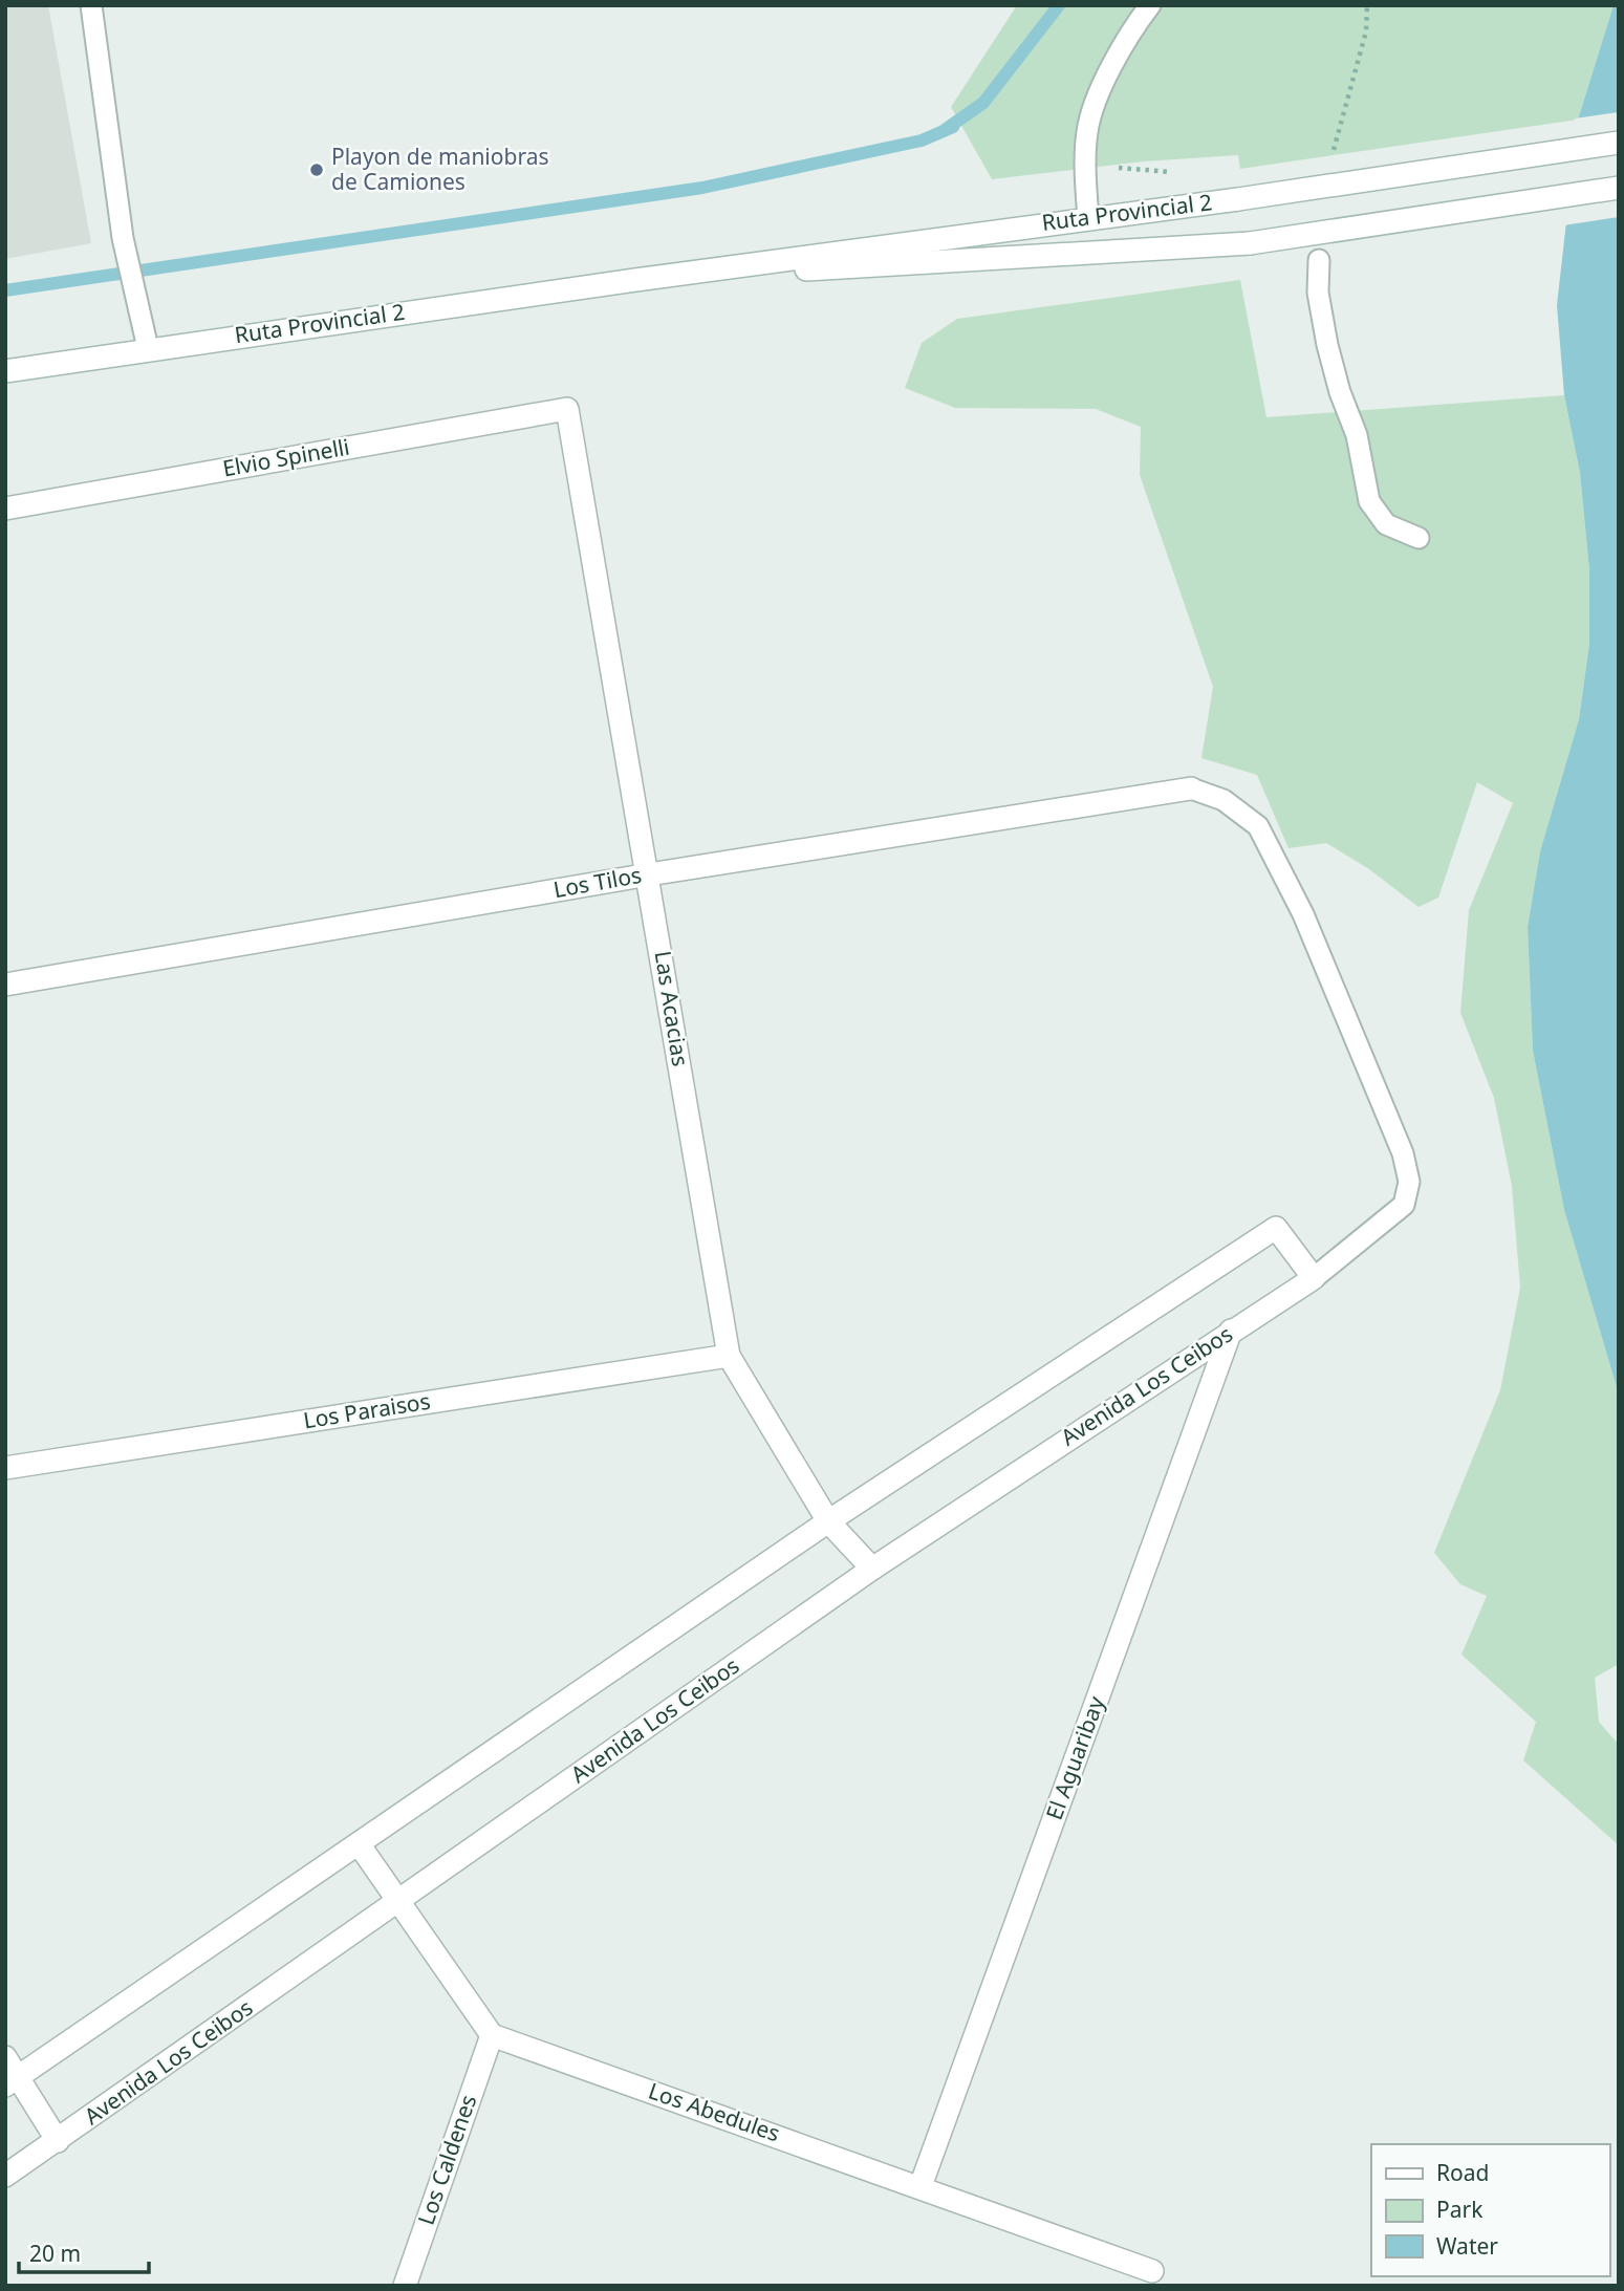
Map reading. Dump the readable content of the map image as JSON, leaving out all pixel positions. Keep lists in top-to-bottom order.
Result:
{
  "streets": {
    "street": [
      "Ruta Provincial 2",
      "Elvio Spinelli",
      "Los Tilos",
      "Las Acacias",
      "Avenida Los Ceibos",
      "Los Paraisos",
      "El Aguaribay",
      "Los Abedules",
      "Los Caldenes"
    ]
  },
  "crossings": [
    ["Elvio Spinelli", "Las Acacias"],
    ["Los Tilos", "Las Acacias"],
    ["Las Acacias", "Avenida Los Ceibos"],
    ["Las Acacias", "Los Paraisos"],
    ["Avenida Los Ceibos", "El Aguaribay"],
    ["El Aguaribay", "Los Abedules"],
    ["Los Abedules", "Los Caldenes"]
  ],
  "places": ["Playon de maniobras de Camiones"],
  "legend": ["Road", "Park", "Water"],
  "scale_bar": "20 m"
}
